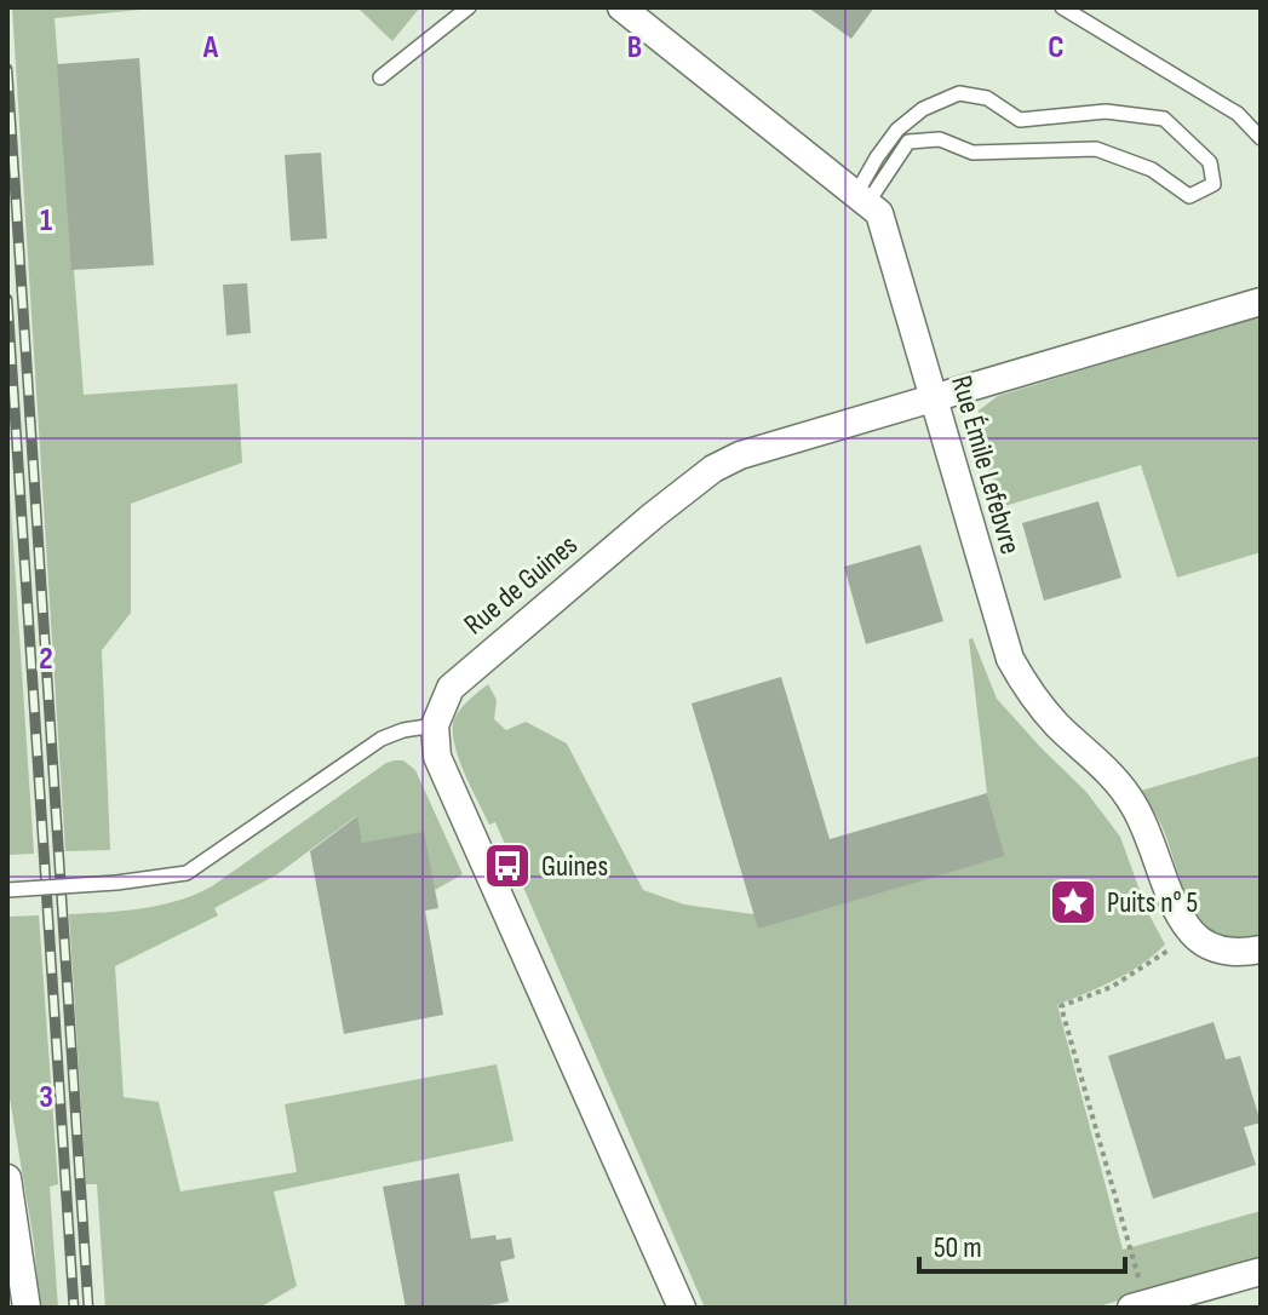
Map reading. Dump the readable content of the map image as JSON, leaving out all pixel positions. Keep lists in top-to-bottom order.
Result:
{
  "streets": {
    "street": ["Rue Émile Lefebvre", "Rue de Guines"]
  },
  "crossings": [
    ["Rue Émile Lefebvre", "Rue de Guines"]
  ],
  "places": {
    "bus stop": ["Guines"],
    "place": ["Puits n° 5"]
  },
  "scale_bar": "50 m",
  "grid": {
    "columns": ["A", "B", "C"],
    "rows": ["1", "2", "3"]
  }
}
